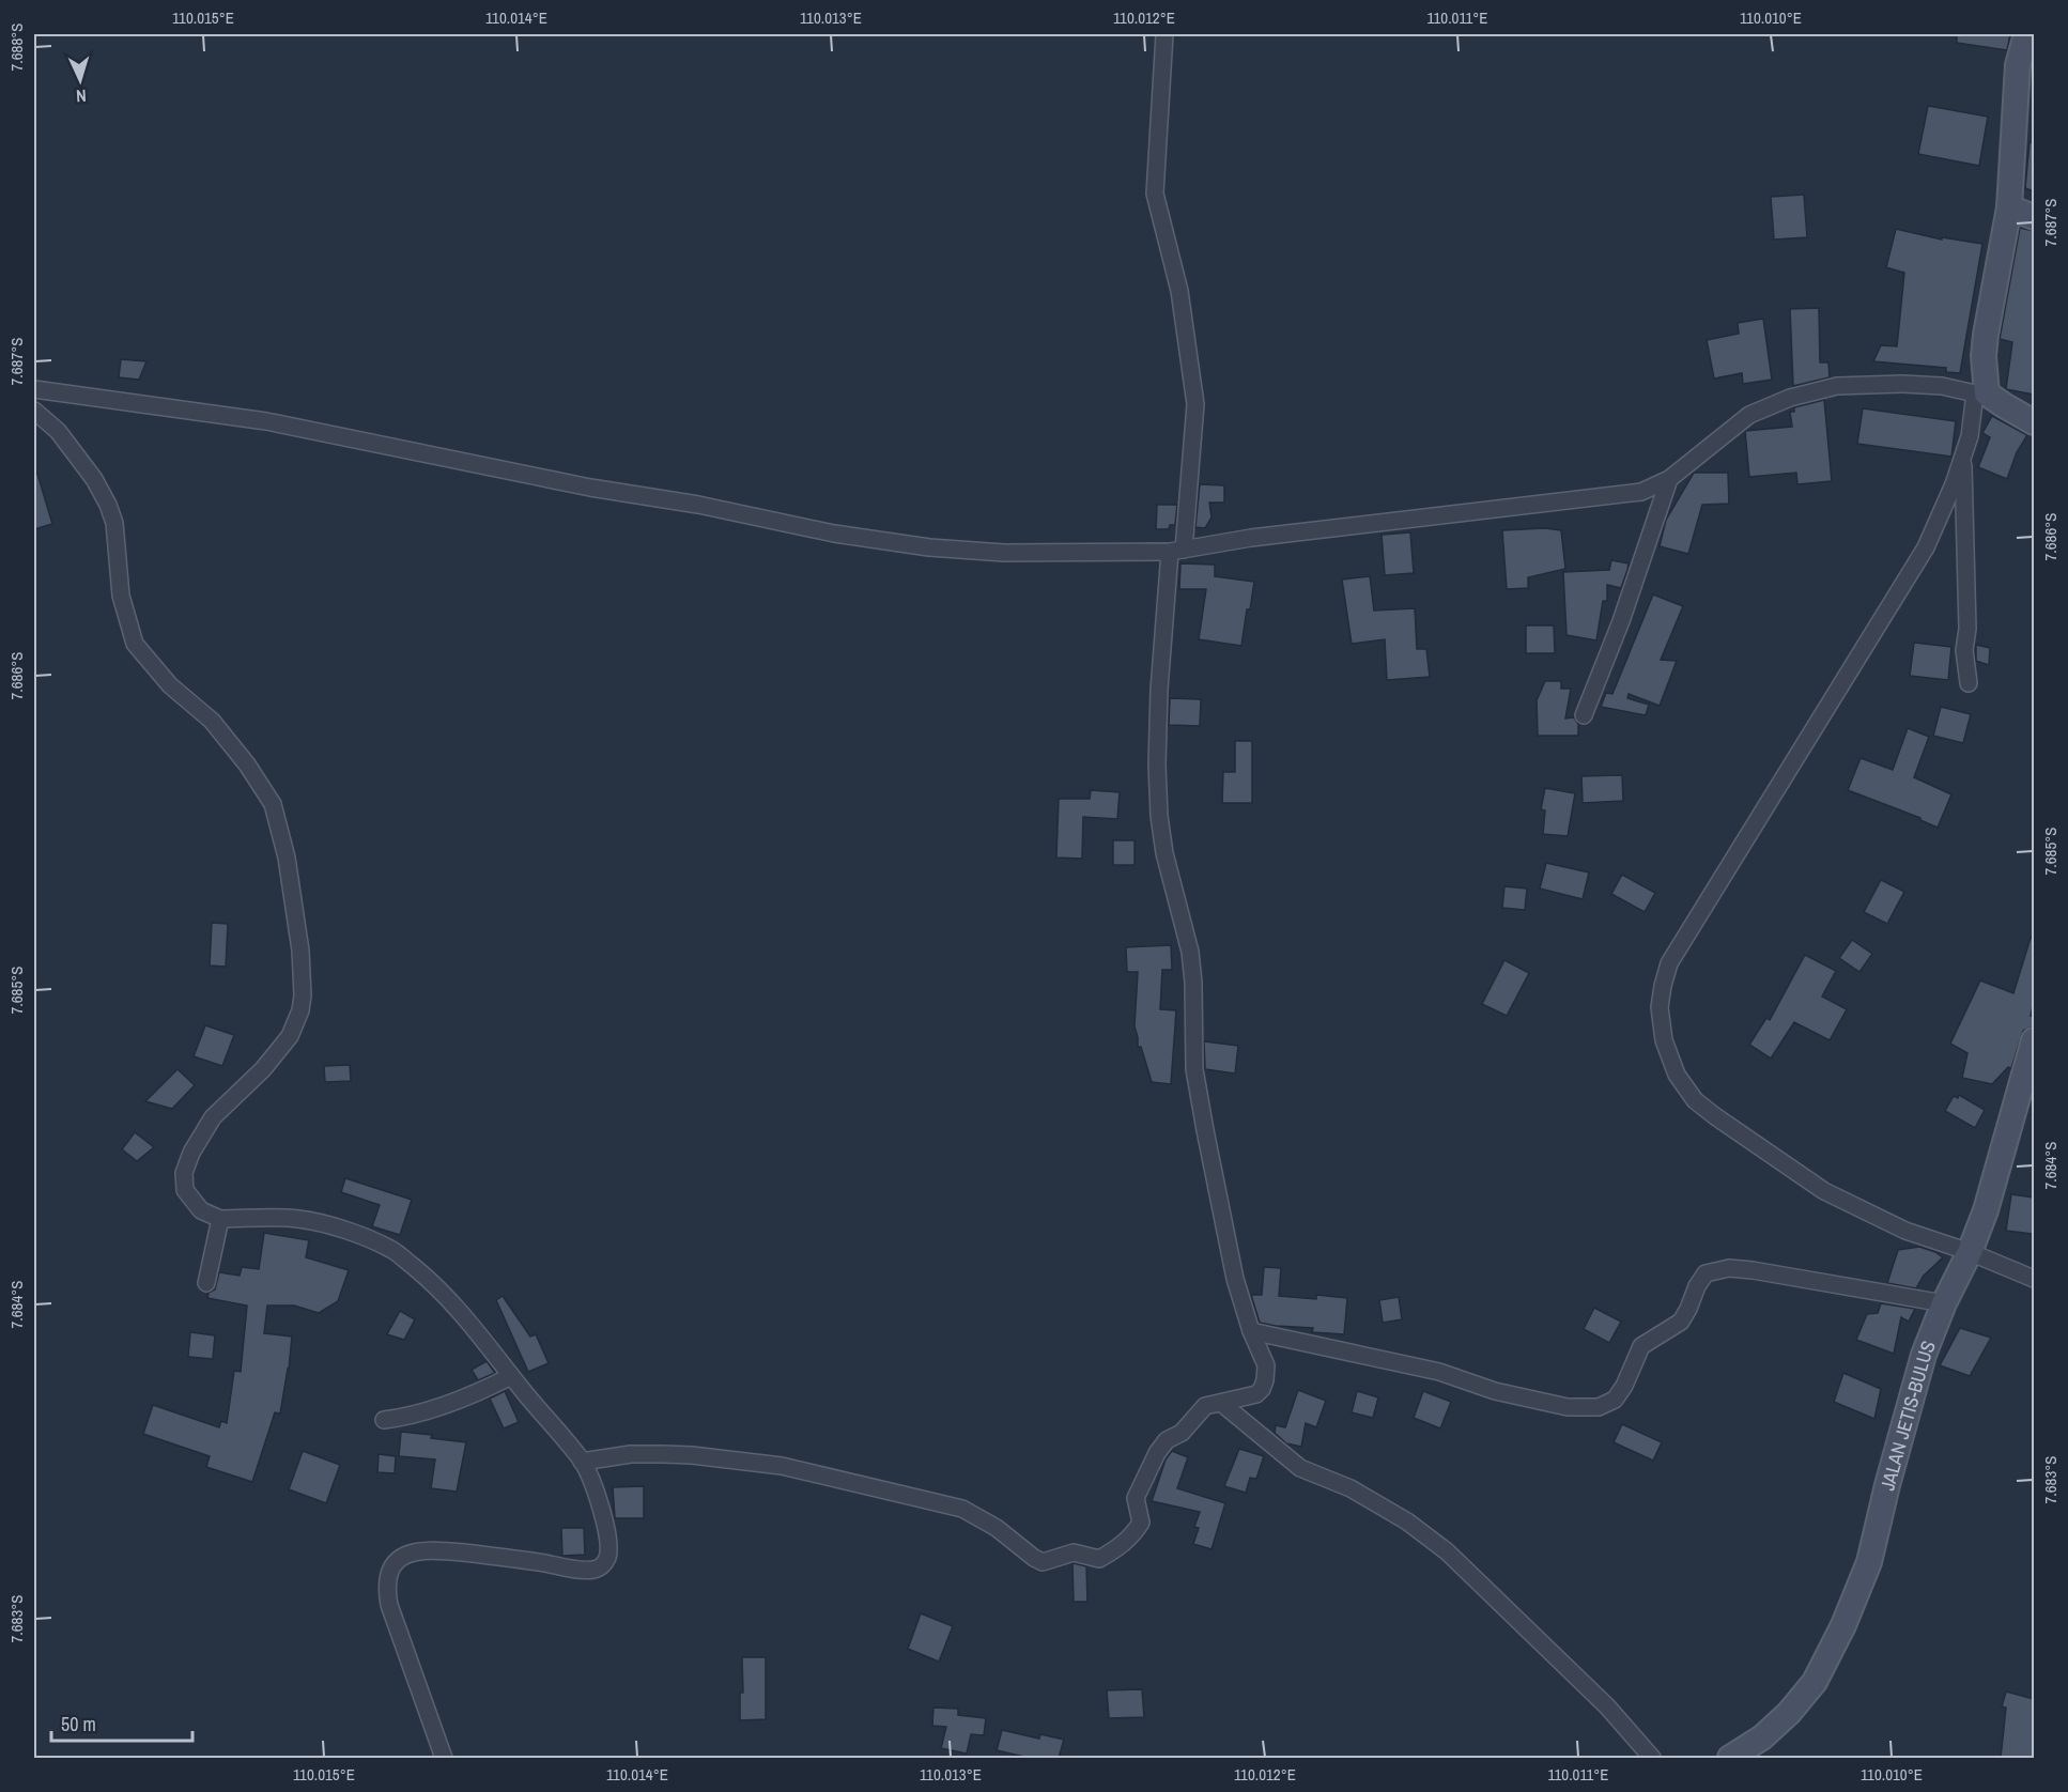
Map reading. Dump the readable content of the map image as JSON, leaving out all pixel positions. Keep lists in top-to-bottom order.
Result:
{
  "streets": {
    "street": ["JALAN JETIS-BULUS"]
  },
  "scale_bar": "50 m",
  "north": "bottom",
  "coordinates": [
    "110.015°E",
    "110.014°E",
    "110.013°E",
    "110.012°E",
    "110.011°E",
    "110.010°E",
    "7.688°S",
    "7.687°S",
    "7.686°S",
    "7.685°S",
    "7.684°S",
    "7.683°S"
  ]
}
